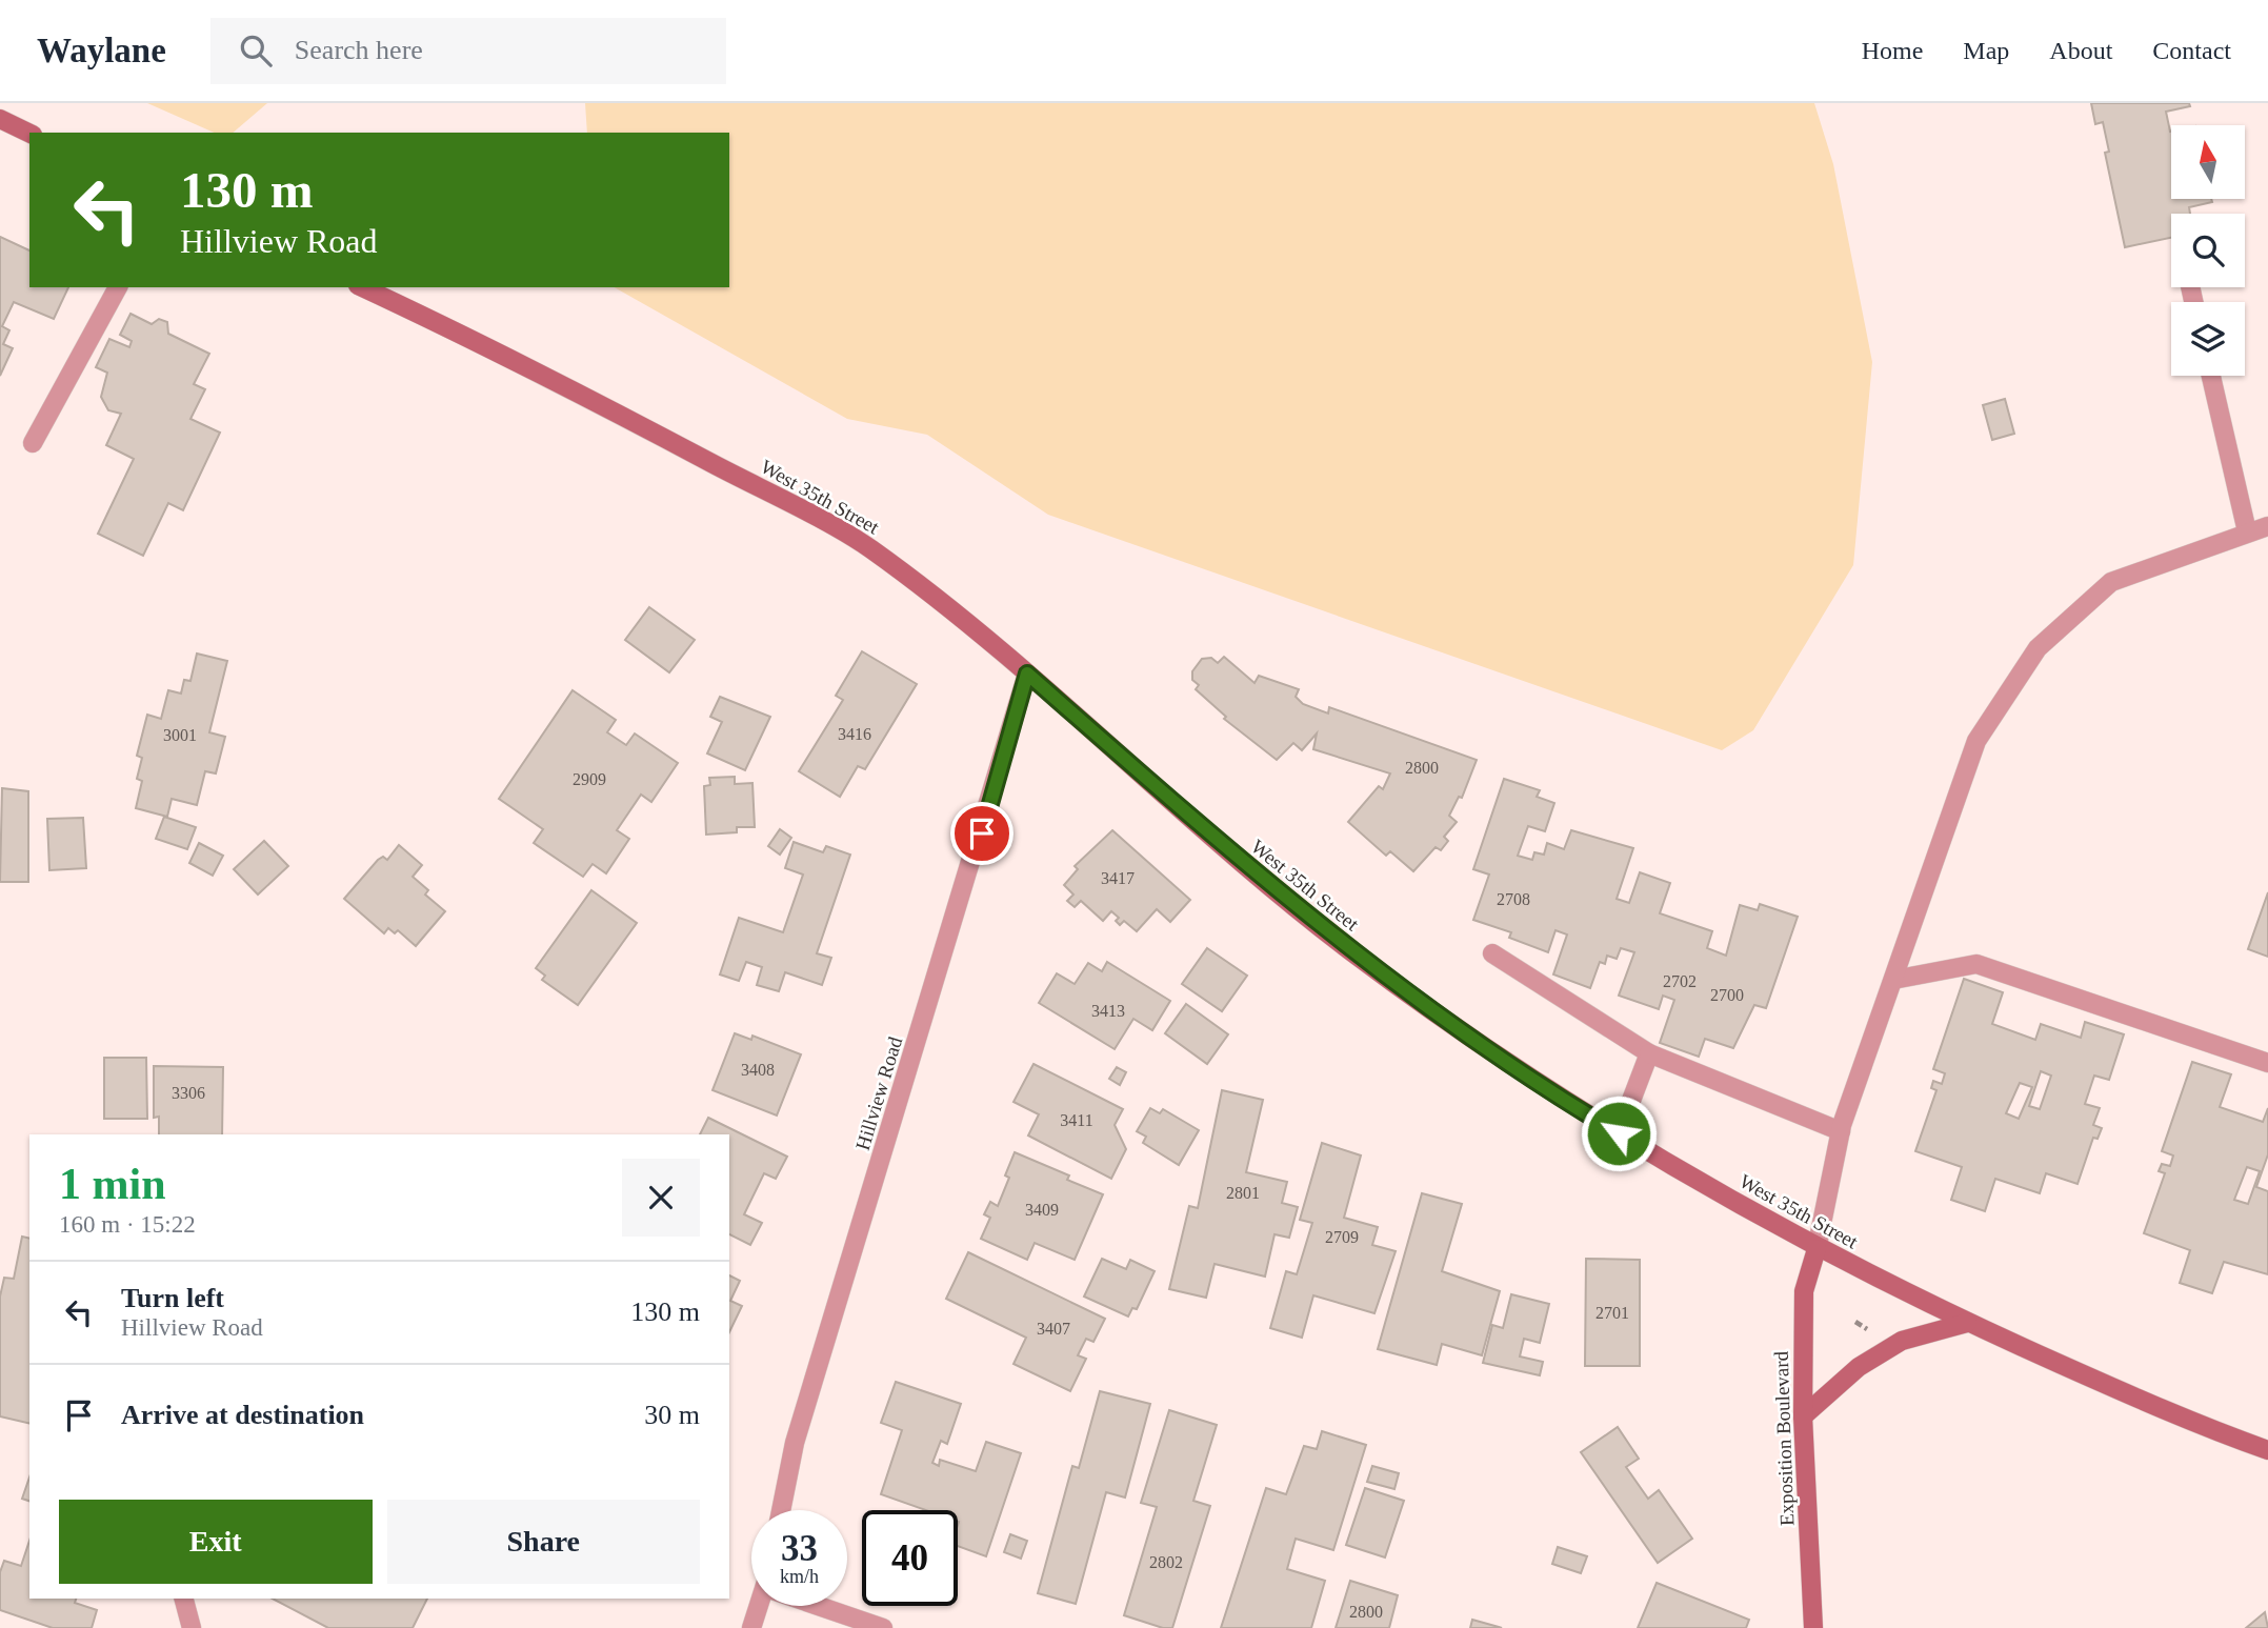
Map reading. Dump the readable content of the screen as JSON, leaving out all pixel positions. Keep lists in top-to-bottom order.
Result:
{
  "streets": {
    "street": ["West 35th Street", "Hillview Road", "Exposition Boulevard"]
  },
  "crossings": [
    ["West 35th Street", "Hillview Road"],
    ["West 35th Street", "Exposition Boulevard"]
  ],
  "house_numbers": [
    "3416",
    "3001",
    "2800",
    "2909",
    "3417",
    "2708",
    "2702",
    "2700",
    "3413",
    "3408",
    "3306",
    "3411",
    "2801",
    "3409",
    "2709",
    "2701",
    "3407",
    "2802",
    "2800"
  ],
  "north": "top",
  "page": {
    "header": "Waylane",
    "search": "Search here",
    "nav": [
      "Home",
      "Map",
      "About",
      "Contact"
    ],
    "turn": ["130 m", "Hillview Road"],
    "heading": ["1 min", "160 m · 15:22"],
    "list": [
      {
        "name": "Turn left",
        "note": "Hillview Road",
        "value": "130 m"
      },
      {
        "name": "Arrive at destination",
        "value": "30 m"
      }
    ],
    "buttons": ["Exit", "Share"],
    "speed": "33 km/h",
    "limit": "40"
  }
}
